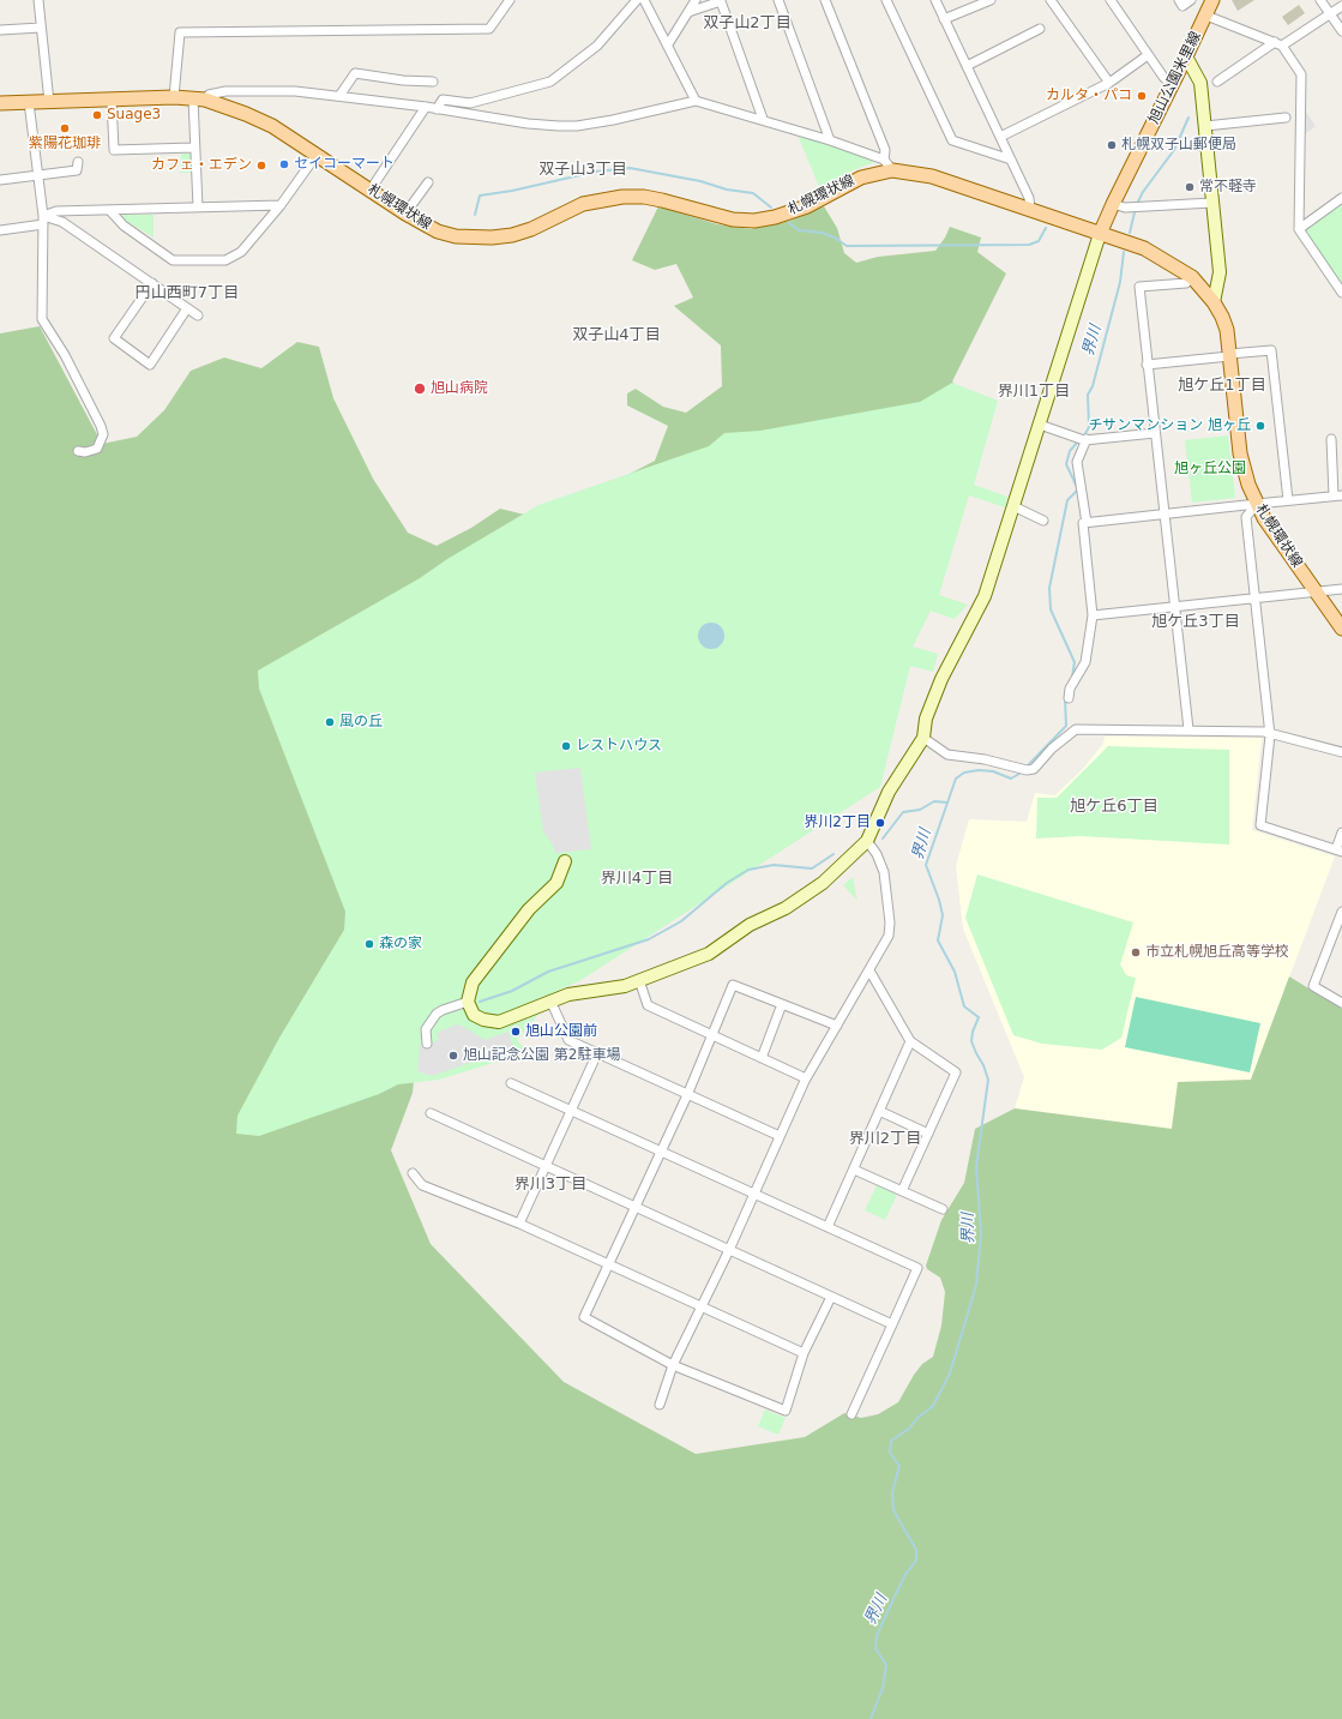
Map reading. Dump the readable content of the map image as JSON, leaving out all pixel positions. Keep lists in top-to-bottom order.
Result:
{
  "streets": {
    "main road": ["旭山公園米里線", "札幌環状線"]
  },
  "crossings": [
    ["旭山公園米里線", "札幌環状線"]
  ],
  "districts": [
    "双子山2丁目",
    "双子山3丁目",
    "円山西町7丁目",
    "双子山4丁目",
    "旭ケ丘1丁目",
    "界川1丁目",
    "旭ケ丘3丁目",
    "旭ケ丘6丁目",
    "界川4丁目",
    "界川2丁目",
    "界川3丁目"
  ],
  "water": ["界川"],
  "parks": ["旭ヶ丘公園"],
  "places": [
    "カルタ・パコ",
    "Suage3",
    "紫陽花珈琲",
    "札幌双子山郵便局",
    "セイコーマート",
    "カフェ・エデン",
    "常不軽寺",
    "旭山病院",
    "チサンマンション 旭ヶ丘",
    "風の丘",
    "レストハウス",
    "界川2丁目",
    "森の家",
    "市立札幌旭丘高等学校",
    "旭山公園前",
    "旭山記念公園 第2駐車場"
  ]
}
